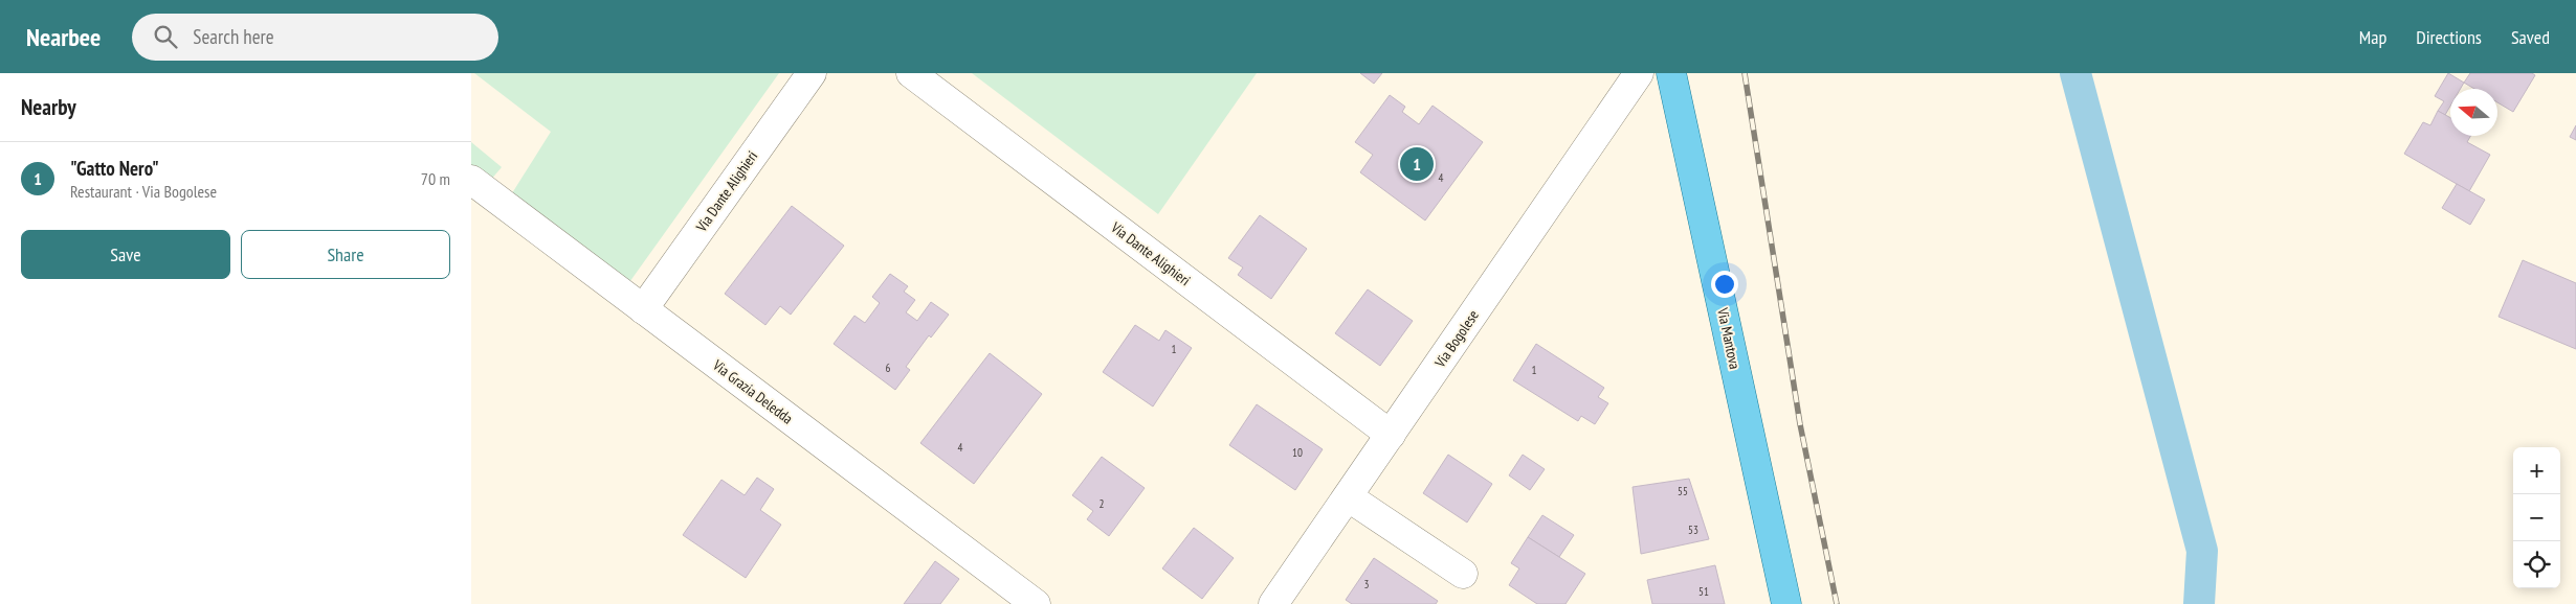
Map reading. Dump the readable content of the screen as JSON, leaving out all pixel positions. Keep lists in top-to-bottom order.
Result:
{
  "streets": {
    "main road": ["Via Mantova"],
    "street": ["Via Dante Alighieri", "Via Bogolese", "Via Grazia Deledda"]
  },
  "crossings": [
    ["Via Dante Alighieri", "Via Bogolese"],
    ["Via Dante Alighieri", "Via Grazia Deledda"]
  ],
  "house_numbers": [
    "4",
    "1",
    "6",
    "1",
    "4",
    "10",
    "55",
    "2",
    "53",
    "3",
    "51"
  ],
  "north": "left",
  "page": {
    "header": "Nearbee",
    "search": "Search here",
    "nav": ["Map", "Directions", "Saved"],
    "heading": "Nearby",
    "list": [
      {
        "mark": "1",
        "name": "\"Gatto Nero\"",
        "note": "Restaurant · Via Bogolese",
        "value": "70 m"
      }
    ],
    "pins": "1",
    "buttons": ["Save", "Share"],
    "map_buttons": ["+", "−"]
  }
}
